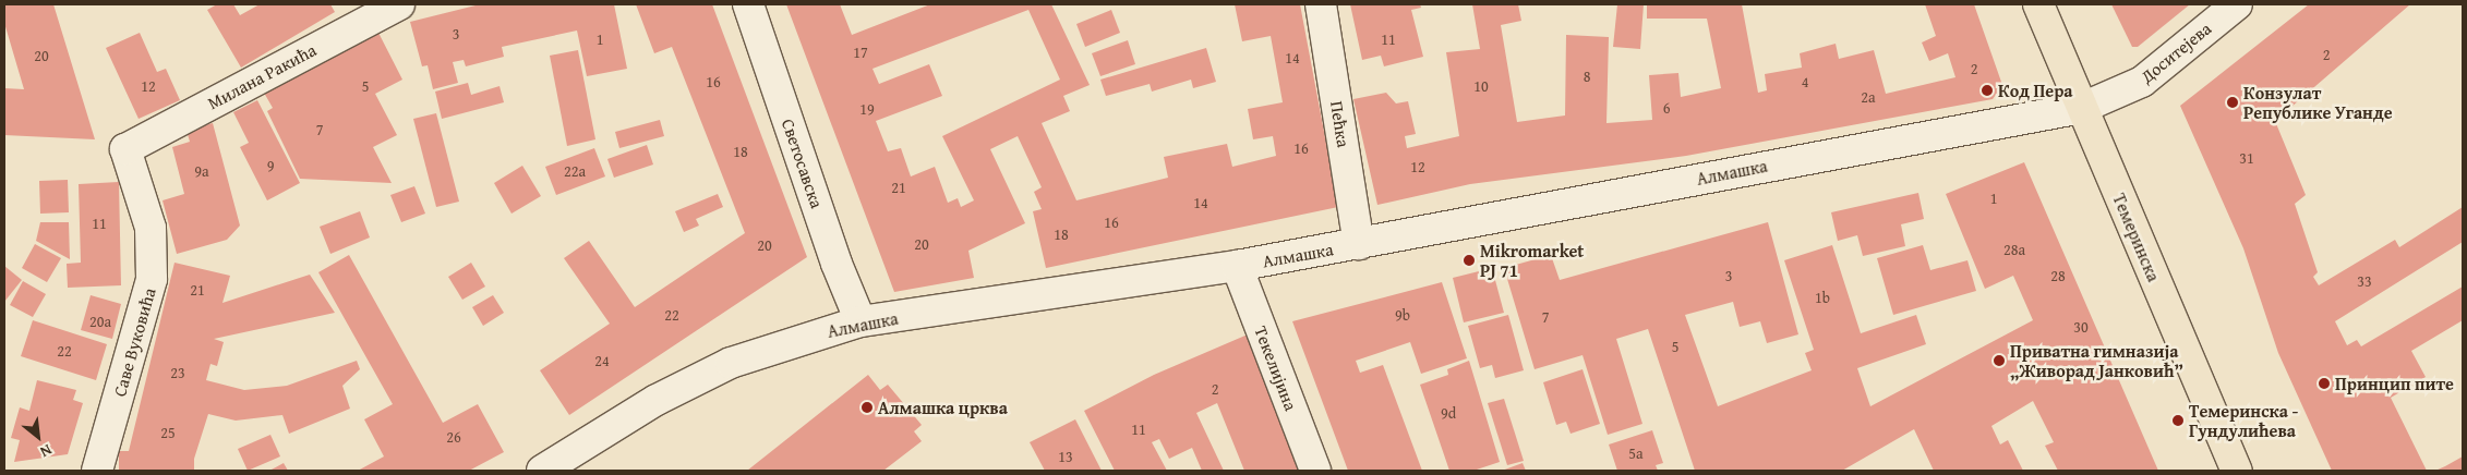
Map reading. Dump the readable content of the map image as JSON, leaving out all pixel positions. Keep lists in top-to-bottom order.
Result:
{
  "streets": {
    "main road": ["Темеринска"],
    "street": [
      "Доситејева",
      "Милана Ракића",
      "Пећка",
      "Светосавска",
      "Алмашка",
      "Саве Вуковића",
      "Текелијина"
    ]
  },
  "crossings": [
    ["Доситејева", "Алмашка"],
    ["Доситејева", "Темеринска"],
    ["Милана Ракића", "Саве Вуковића"],
    ["Пећка", "Алмашка"],
    ["Светосавска", "Алмашка"],
    ["Алмашка", "Темеринска"],
    ["Алмашка", "Текелијина"]
  ],
  "places": [
    "Код Пера",
    "Конзулат Републике Уганде",
    "Mikromarket PJ 71",
    "Приватна гимназија „Живорад Јанковић”",
    "Принцип пите",
    "Алмашка црква",
    "Темеринска - Гундулићева"
  ],
  "house_numbers": [
    "3",
    "1",
    "11",
    "17",
    "2",
    "20",
    "14",
    "2",
    "8",
    "16",
    "4",
    "12",
    "5",
    "10",
    "2a",
    "6",
    "19",
    "7",
    "16",
    "18",
    "31",
    "9",
    "12",
    "9a",
    "22a",
    "21",
    "1",
    "14",
    "16",
    "11",
    "18",
    "20",
    "20",
    "28a",
    "3",
    "28",
    "33",
    "21",
    "1b",
    "22",
    "9b",
    "7",
    "20a",
    "30",
    "5",
    "22",
    "24",
    "23",
    "2",
    "9d",
    "11",
    "25",
    "26",
    "5a",
    "13"
  ],
  "north": "bottom right"
}
